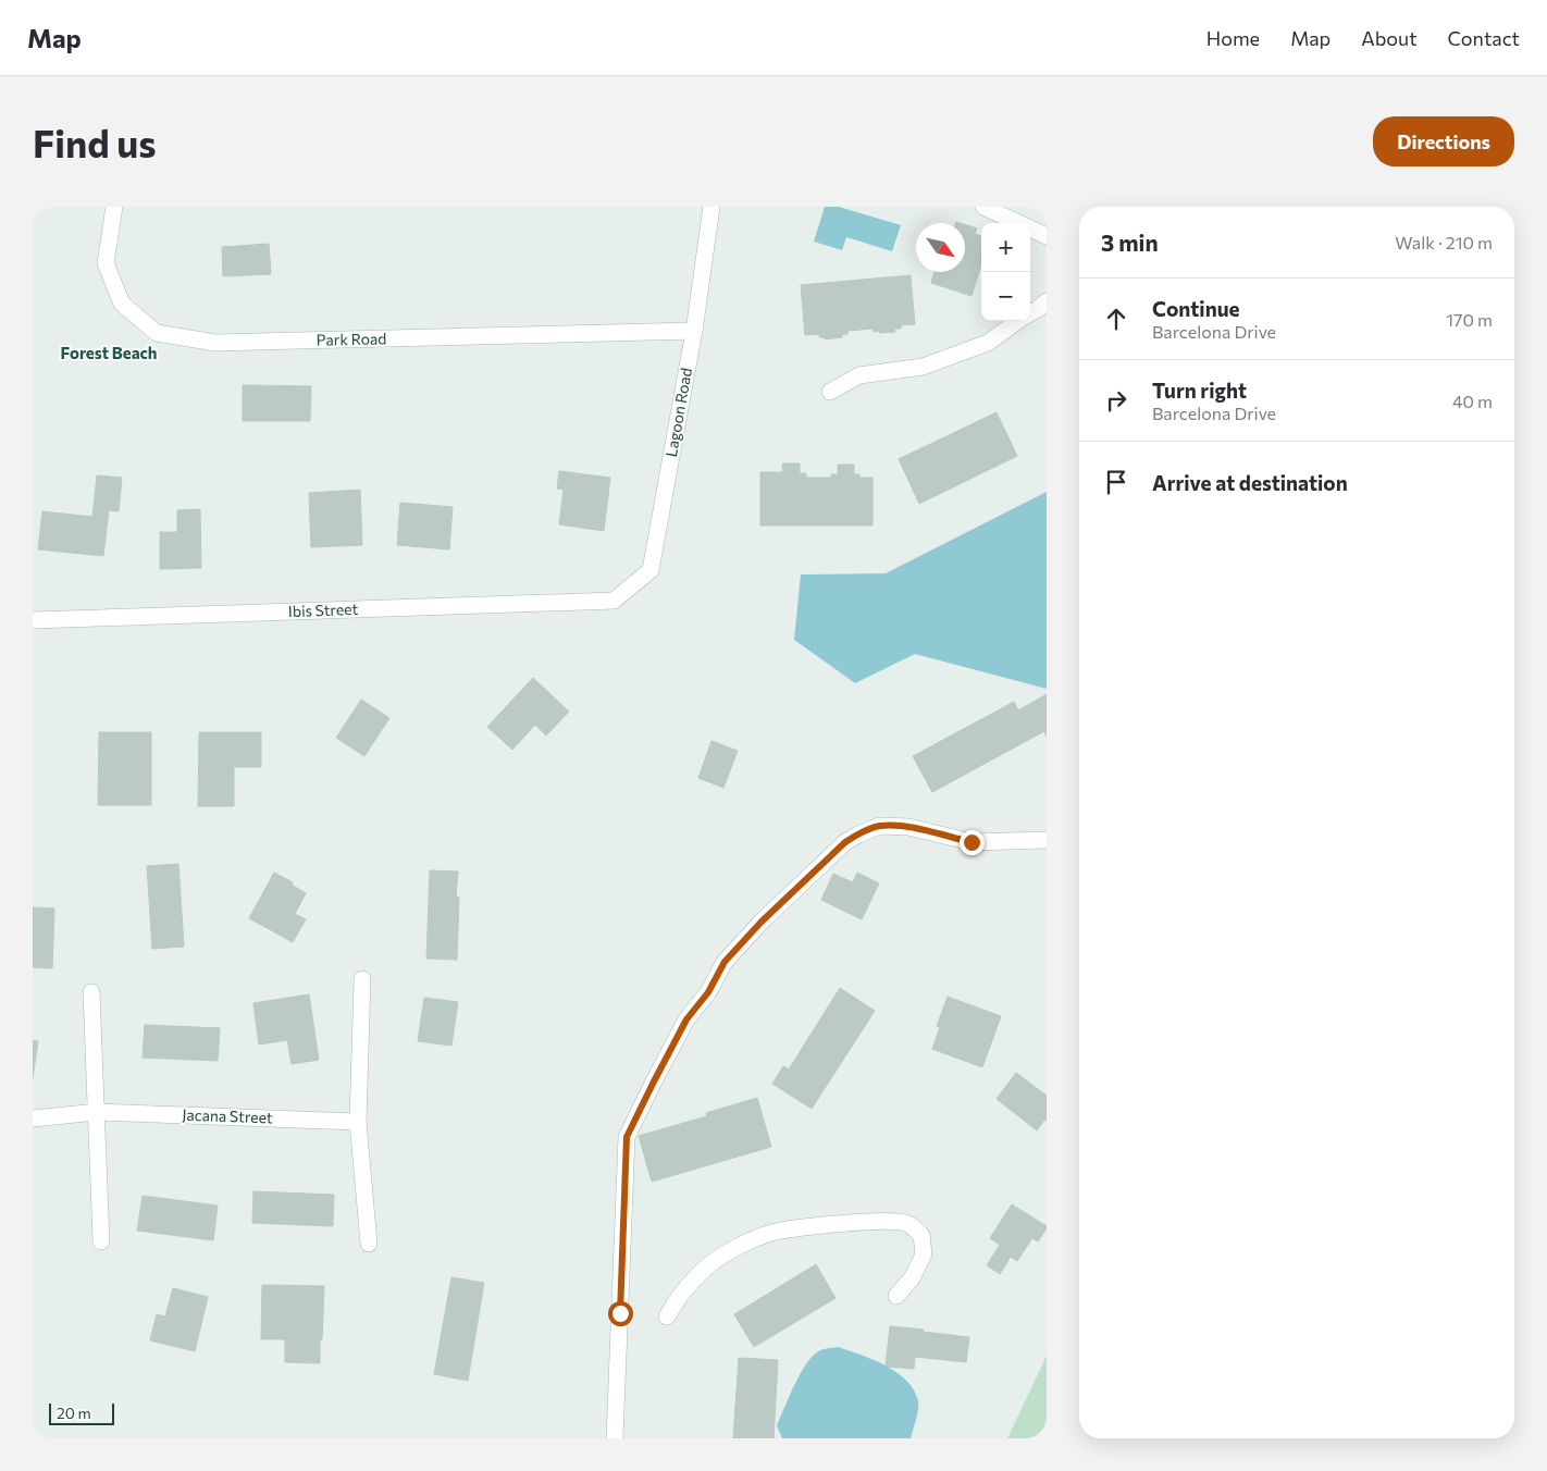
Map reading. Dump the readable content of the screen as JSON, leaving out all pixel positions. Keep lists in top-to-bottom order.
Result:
{
  "streets": {
    "street": [
      "Park Road",
      "Lagoon Road",
      "Ibis Street",
      "Jacana Street"
    ]
  },
  "crossings": [
    ["Park Road", "Lagoon Road"],
    ["Lagoon Road", "Ibis Street"]
  ],
  "districts": ["Forest Beach"],
  "scale_bar": "20 m",
  "north": "bottom right",
  "page": {
    "header": "Map",
    "nav": [
      "Home",
      "Map",
      "About",
      "Contact"
    ],
    "buttons": "Directions",
    "title": "Find us",
    "heading": ["3 min", "Walk · 210 m"],
    "map_buttons": ["+", "−"],
    "list": [
      ["Continue", "Barcelona Drive", "170 m"],
      ["Turn right", "Barcelona Drive", "40 m"],
      "Arrive at destination"
    ],
    "scale": "20 m"
  }
}
